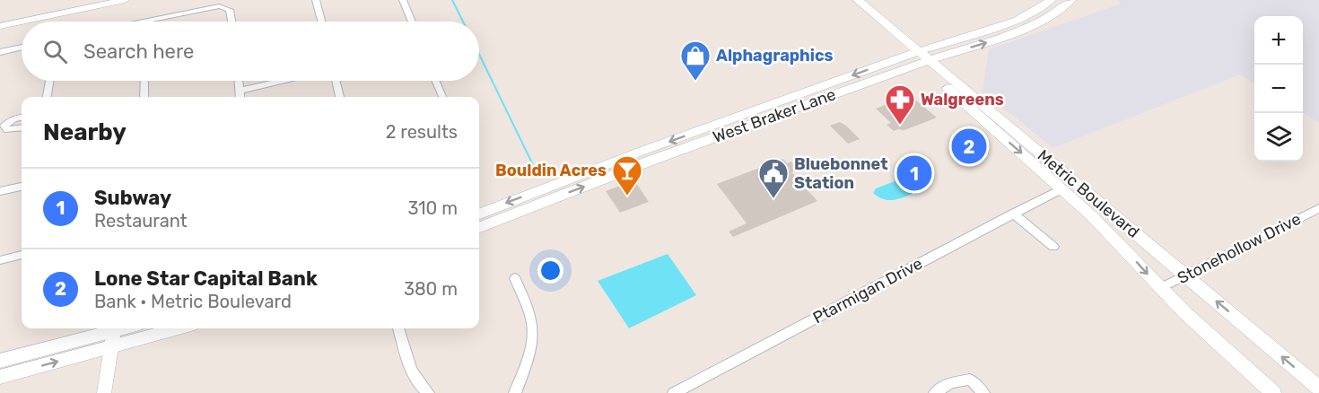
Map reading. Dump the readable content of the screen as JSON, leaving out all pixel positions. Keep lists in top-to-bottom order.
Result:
{
  "streets": {
    "main road": ["West Braker Lane", "Metric Boulevard"],
    "street": ["Stonehollow Drive", "Ptarmigan Drive"]
  },
  "crossings": [
    ["West Braker Lane", "Metric Boulevard"],
    ["Metric Boulevard", "Stonehollow Drive"],
    ["Metric Boulevard", "Ptarmigan Drive"]
  ],
  "places": {
    "shop": ["Alphagraphics"],
    "pharmacy": ["Walgreens"],
    "bar": ["Bouldin Acres"],
    "public building": ["Bluebonnet Station"]
  },
  "page": {
    "map_buttons": ["+", "−"],
    "search": "Search here",
    "heading": ["Nearby", "2 results"],
    "pins": ["2", "1"],
    "list": [
      {
        "mark": "1",
        "name": "Subway",
        "note": "Restaurant",
        "value": "310 m"
      },
      {
        "mark": "2",
        "name": "Lone Star Capital Bank",
        "note": "Bank · Metric Boulevard",
        "value": "380 m"
      }
    ]
  }
}
